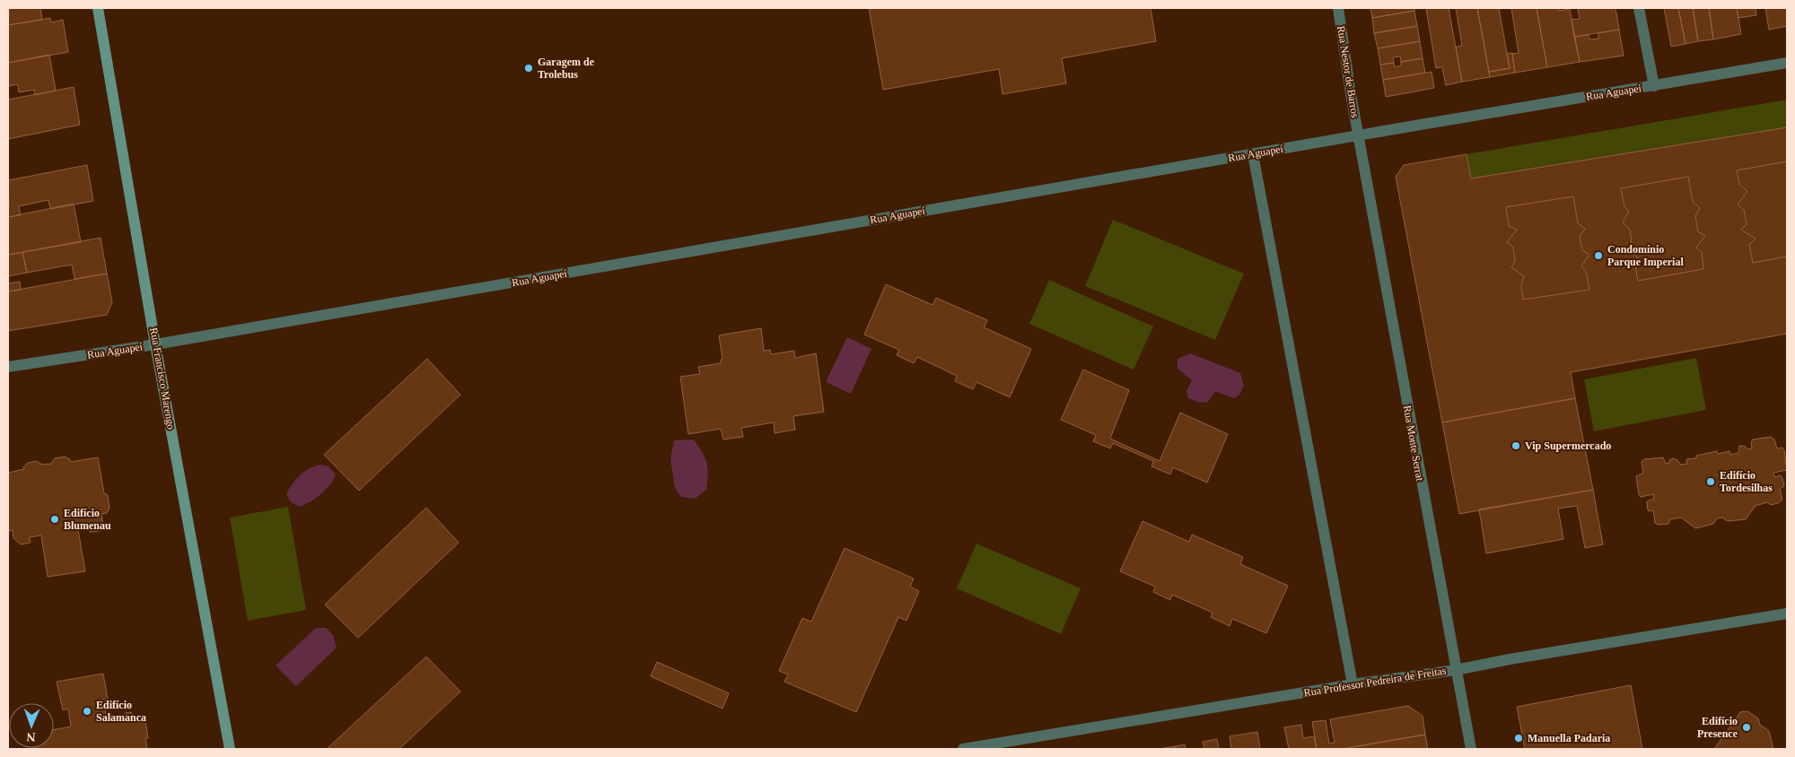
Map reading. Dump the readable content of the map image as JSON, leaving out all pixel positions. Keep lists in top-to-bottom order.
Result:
{
  "streets": {
    "street": [
      "Rua Nestor de Barros",
      "Rua Aguapeí",
      "Rua Francisco Marengo",
      "Rua Monte Serrat",
      "Rua Professor Pedreira de Freitas"
    ]
  },
  "crossings": [
    ["Rua Nestor de Barros", "Rua Aguapeí"],
    ["Rua Nestor de Barros", "Rua Monte Serrat"],
    ["Rua Aguapeí", "Rua Francisco Marengo"],
    ["Rua Aguapeí", "Rua Monte Serrat"],
    ["Rua Monte Serrat", "Rua Professor Pedreira de Freitas"]
  ],
  "places": [
    "Garagem de Trolebus",
    "Condomínio Parque Imperial",
    "Vip Supermercado",
    "Edifício Tordesilhas",
    "Edifício Blumenau",
    "Edifício Salamanca",
    "Edifício Presence",
    "Manuella Padaria"
  ],
  "north": "bottom"
}
